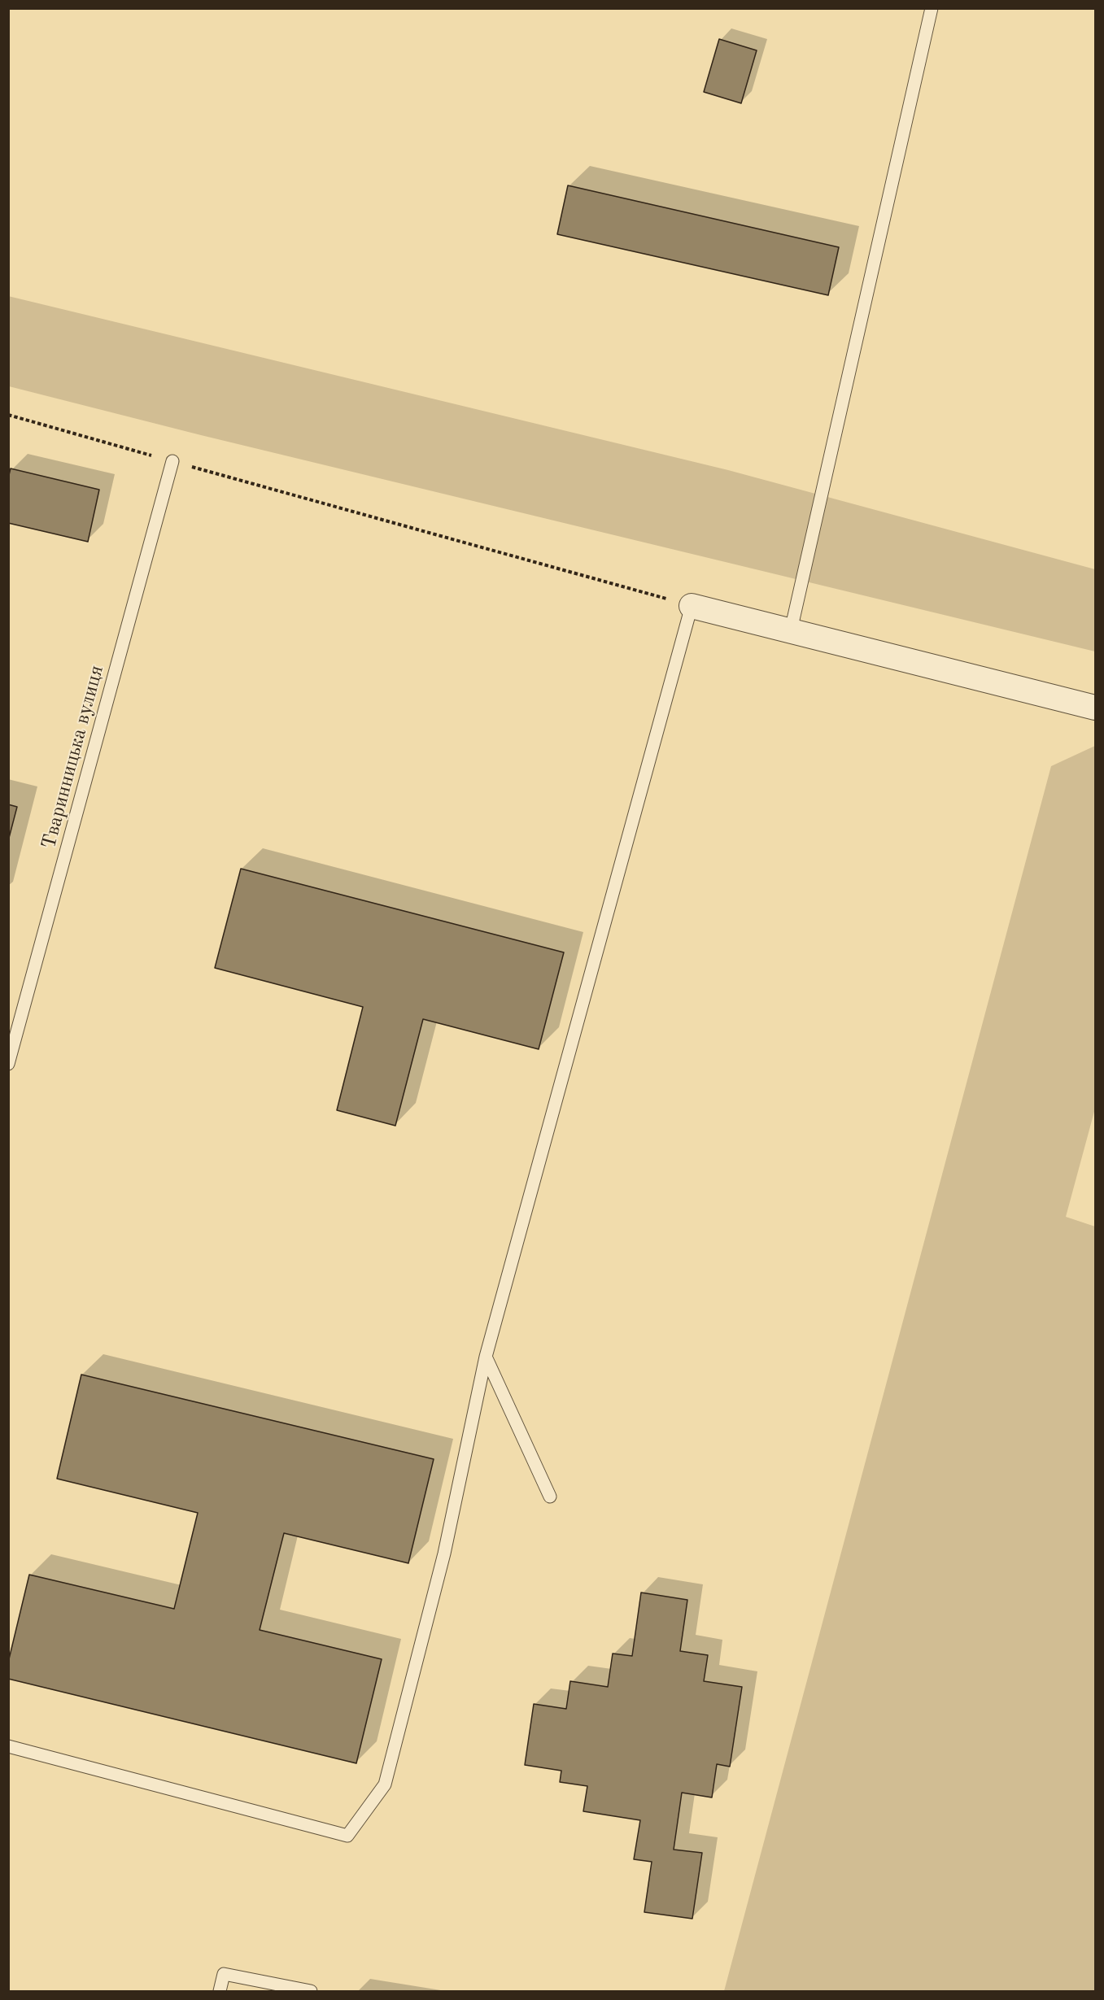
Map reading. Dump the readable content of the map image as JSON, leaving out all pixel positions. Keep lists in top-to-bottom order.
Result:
{
  "streets": {
    "lane": ["Тваринницька вулиця"]
  }
}
